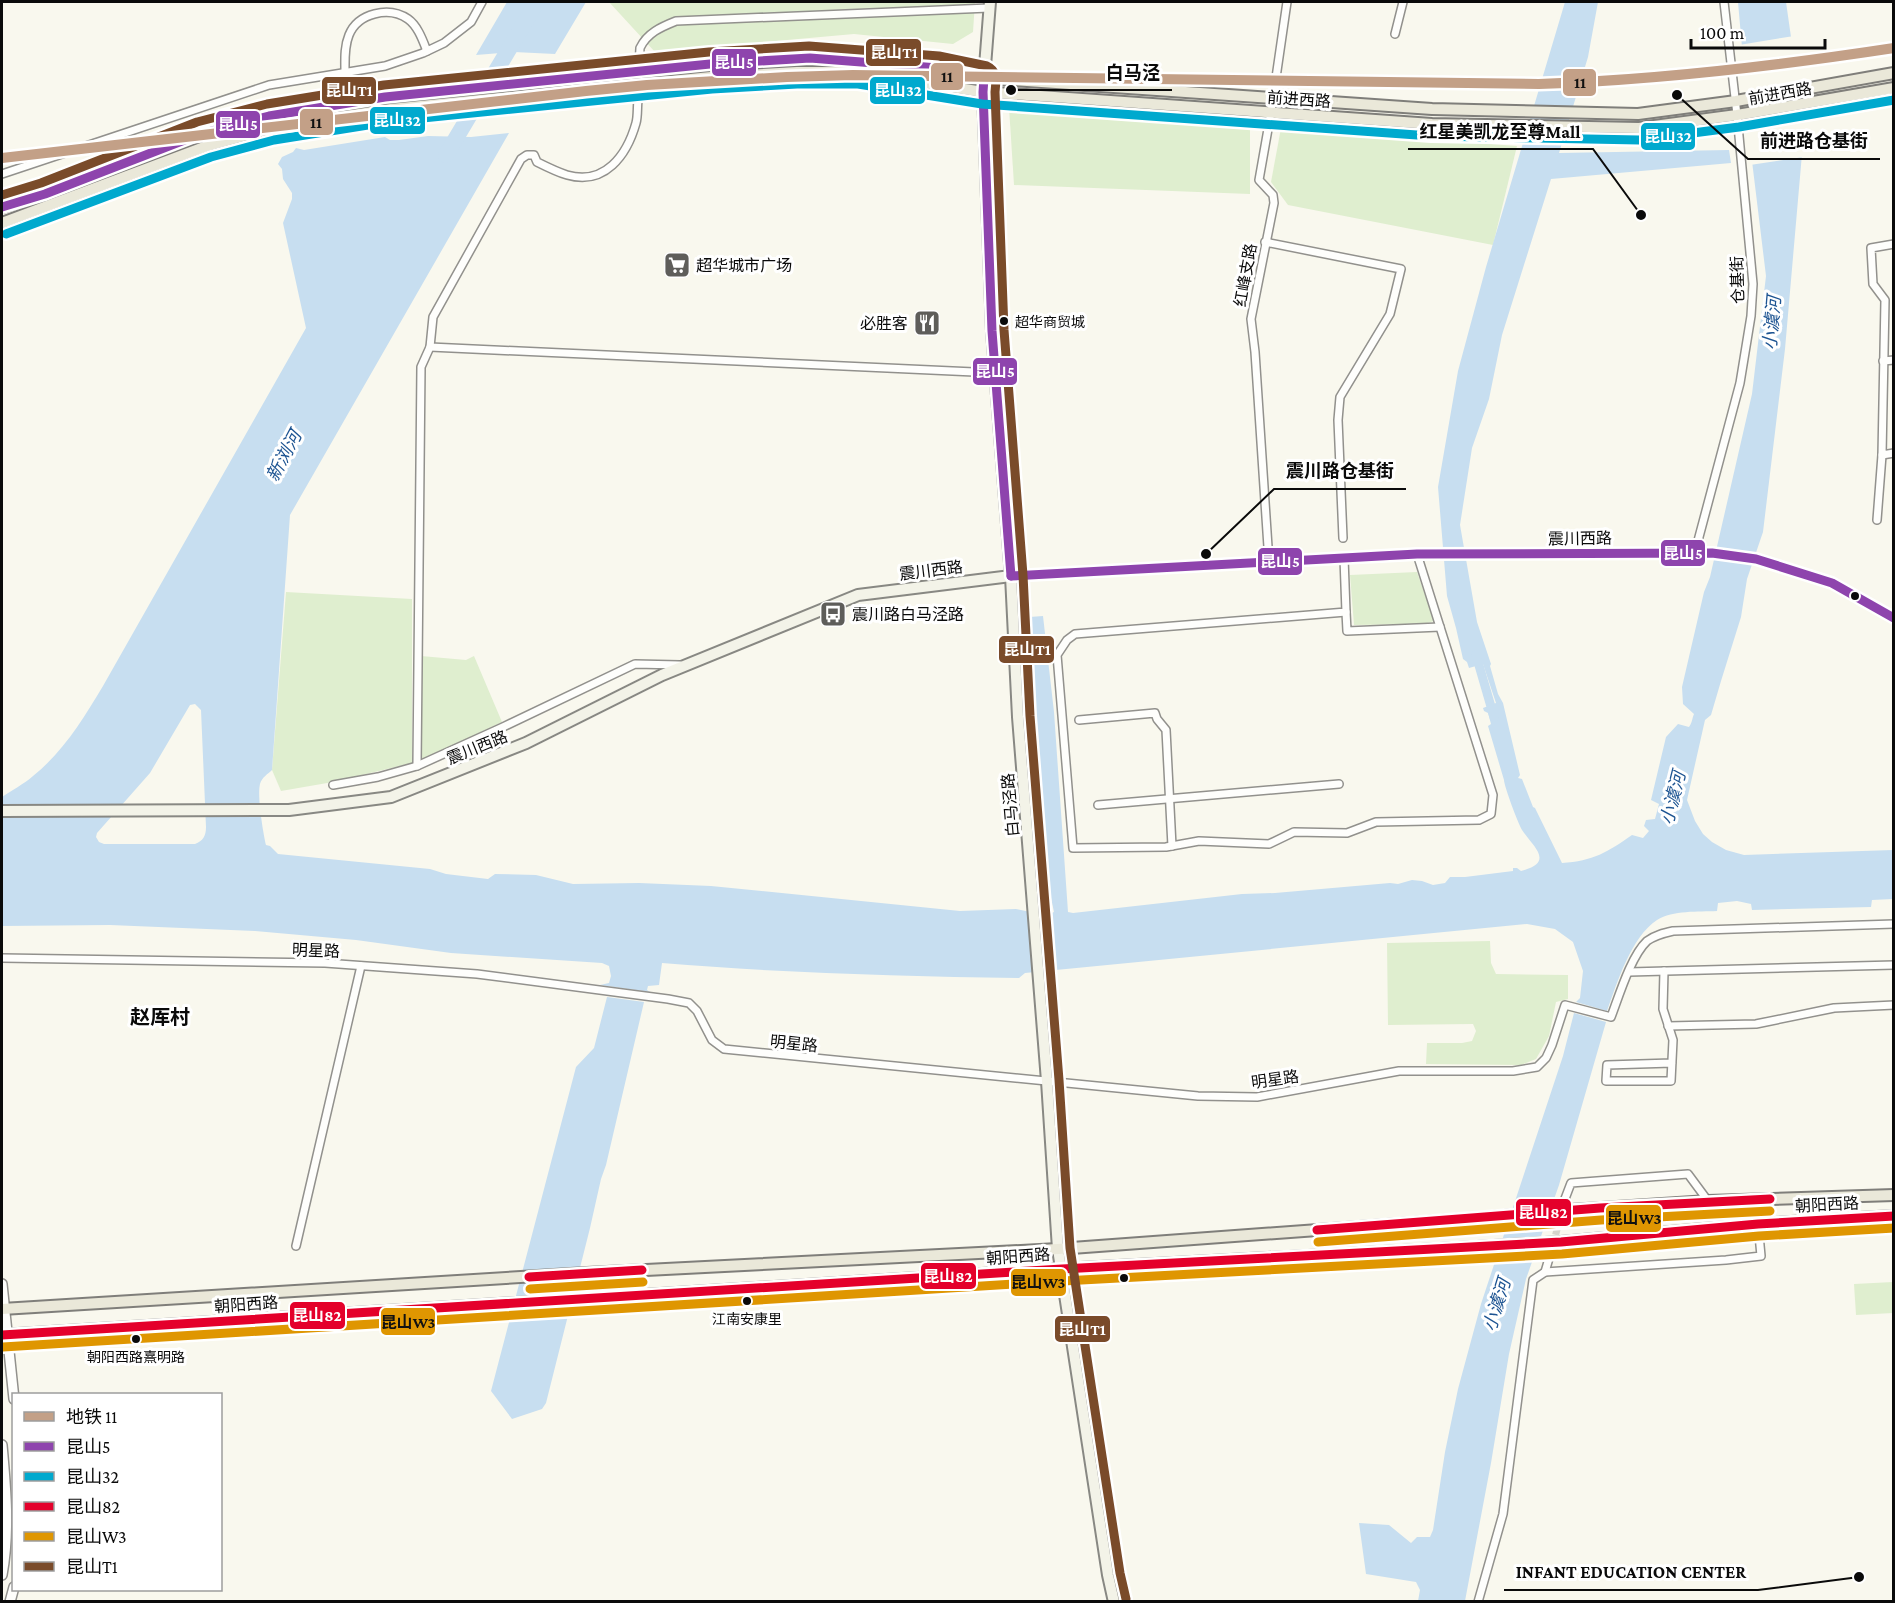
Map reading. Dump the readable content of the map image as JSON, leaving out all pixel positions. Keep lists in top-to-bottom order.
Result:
{
  "streets": {
    "main road": [
      "前进西路",
      "震川西路",
      "白马泾路",
      "朝阳西路"
    ],
    "street": ["红峰支路", "仓基街", "明星路"]
  },
  "crossings": [
    ["前进西路", "红峰支路"],
    ["前进西路", "仓基街"],
    ["前进西路", "白马泾路"],
    ["红峰支路", "震川西路"],
    ["仓基街", "震川西路"],
    ["震川西路", "白马泾路"],
    ["白马泾路", "明星路"],
    ["白马泾路", "朝阳西路"]
  ],
  "districts": ["赵厍村"],
  "water": ["小澞河", "新浏河"],
  "places": {
    "other": [
      "白马泾",
      "前进路仓基街",
      "红星美凯龙至尊Mall",
      "超华商贸城",
      "震川路仓基街",
      "江南安康里",
      "朝阳西路熹明路",
      "INFANT EDUCATION CENTER"
    ],
    "supermarket": ["超华城市广场"],
    "restaurant": ["必胜客"],
    "bus stop": ["震川路白马泾路"]
  },
  "lines": [
    "transit line 昆山T1",
    "metro line 11",
    "transit line 昆山5",
    "transit line 昆山32",
    "transit line 昆山82",
    "transit line 昆山W3"
  ],
  "legend": [
    "地铁 11",
    "昆山5",
    "昆山32",
    "昆山82",
    "昆山W3",
    "昆山T1"
  ],
  "scale_bar": "100 m"
}
